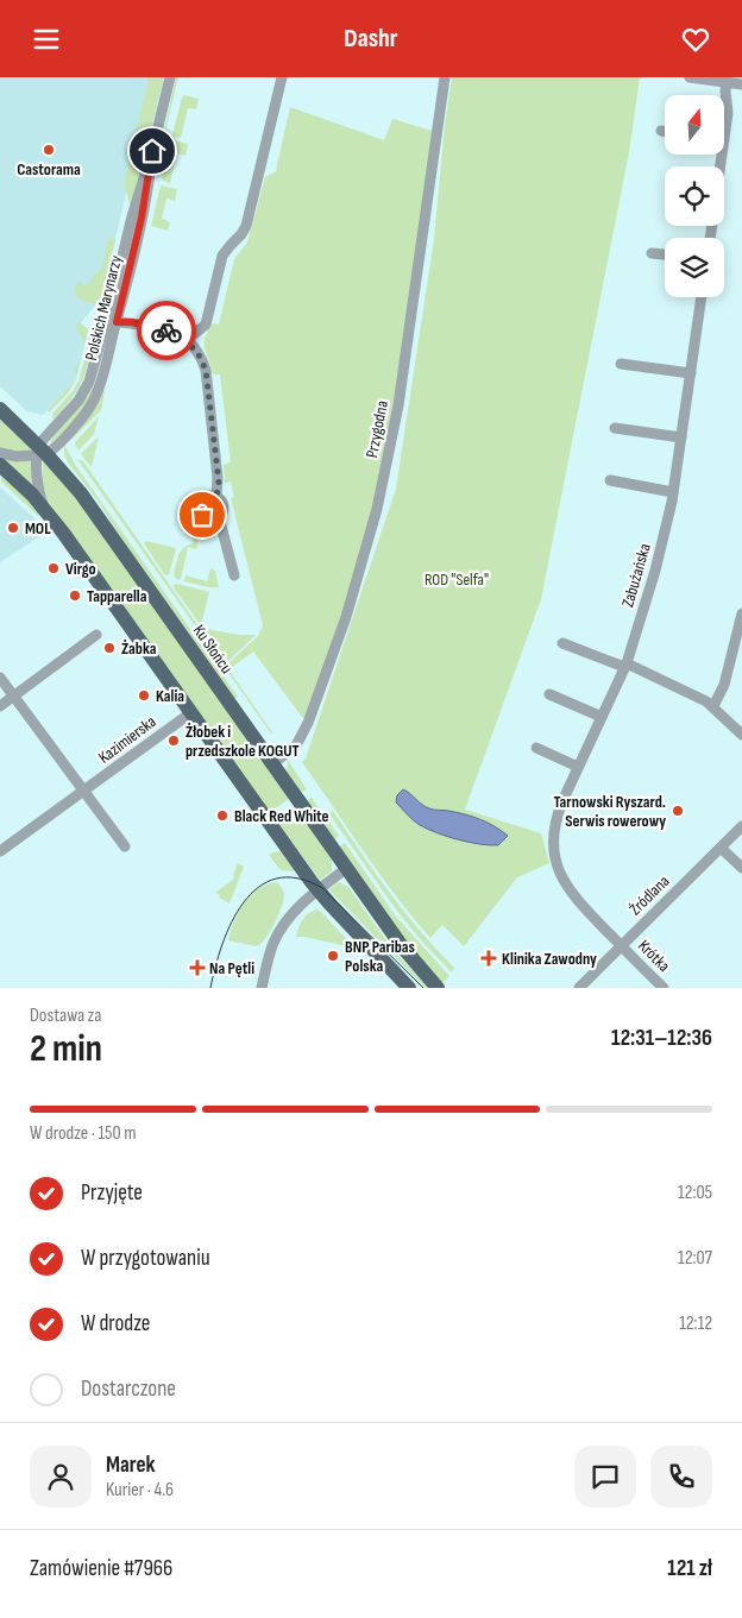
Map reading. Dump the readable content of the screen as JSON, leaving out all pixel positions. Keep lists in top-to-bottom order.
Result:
{
  "streets": {
    "main road": ["Ku Słońcu"],
    "street": [
      "Polskich Marynarzy",
      "Przygodna",
      "Zabużańska",
      "Kazimierska",
      "Źródlana",
      "Krótka"
    ]
  },
  "crossings": [
    ["Polskich Marynarzy", "Ku Słońcu"],
    ["Przygodna", "Ku Słońcu"],
    ["Zabużańska", "Źródlana"],
    ["Zabużańska", "Krótka"],
    ["Źródlana", "Krótka"]
  ],
  "parks": ["ROD \"Selfa\""],
  "places": {
    "other": [
      "Castorama",
      "MOL",
      "Virgo",
      "Tapparella",
      "Żabka",
      "Kalia",
      "Żłobek i przedszkole KOGUT",
      "Tarnowski Ryszard. Serwis rowerowy",
      "Black Red White",
      "BNP Paribas Polska"
    ],
    "health": ["Klinika Zawodny", "Na Pętli"]
  },
  "north": "top",
  "page": {
    "header": "Dashr",
    "heading": ["2 min", "Dostawa za", "12:31–12:36"],
    "panel": [
      "Marek",
      "Kurier · 4.6",
      "Zamówienie #7966",
      "121 zł"
    ],
    "bar": "W drodze · 150 m",
    "list": [
      ["Przyjęte", "12:05"],
      ["W przygotowaniu", "12:07"],
      ["W drodze", "12:12"],
      "Dostarczone"
    ]
  }
}
